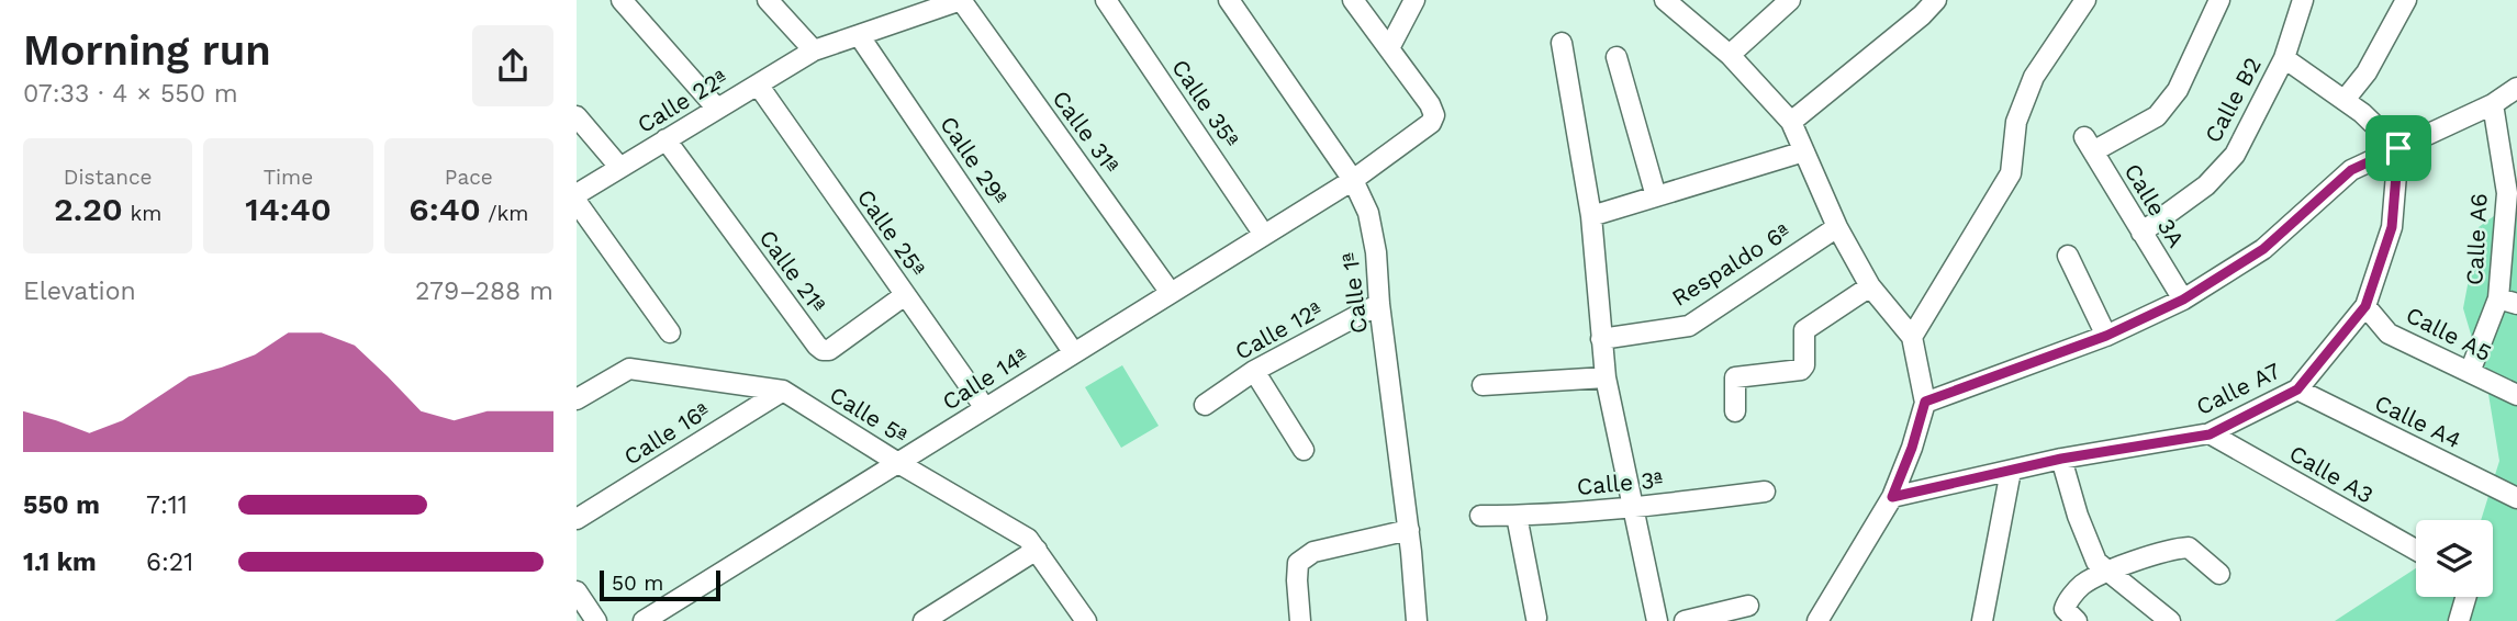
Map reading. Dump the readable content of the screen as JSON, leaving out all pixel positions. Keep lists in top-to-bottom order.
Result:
{
  "streets": {
    "street": [
      "Calle B2",
      "Calle 22ª",
      "Calle 35ª",
      "Calle 31ª",
      "Calle 29ª",
      "Calle 3A",
      "Calle 25ª",
      "Calle A6",
      "Respaldo 6ª",
      "Calle 21ª",
      "Calle 1ª",
      "Calle 12ª",
      "Calle A5",
      "Calle 14ª",
      "Calle A7",
      "Calle 5ª",
      "Calle A4",
      "Calle 16ª",
      "Calle A3",
      "Calle 3ª"
    ]
  },
  "crossings": [
    ["Calle B2", "Calle 3A"],
    ["Calle 22ª", "Calle 25ª"],
    ["Calle 22ª", "Calle 21ª"],
    ["Calle 35ª", "Calle 14ª"],
    ["Calle 31ª", "Calle 14ª"],
    ["Calle 29ª", "Calle 14ª"],
    ["Calle 25ª", "Calle 21ª"],
    ["Calle 25ª", "Calle 14ª"],
    ["Calle A6", "Calle A5"],
    ["Calle 1ª", "Calle 12ª"],
    ["Calle 1ª", "Calle 14ª"],
    ["Calle A5", "Calle A7"],
    ["Calle 14ª", "Calle 5ª"],
    ["Calle A7", "Calle A4"],
    ["Calle A7", "Calle A3"],
    ["Calle 5ª", "Calle 16ª"]
  ],
  "scale_bar": "50 m",
  "page": {
    "heading": ["Morning run", "07:33 · 4 × 550 m"],
    "stats": [
      ["Distance", "2.20 km"],
      ["Time", "14:40"],
      ["Pace", "6:40 /km"]
    ],
    "chart": ["Elevation", "279–288 m"],
    "list": [
      {
        "name": "550 m",
        "note": "7:11"
      },
      {
        "name": "1.1 km",
        "note": "6:21"
      }
    ],
    "scale": "50 m"
  }
}
